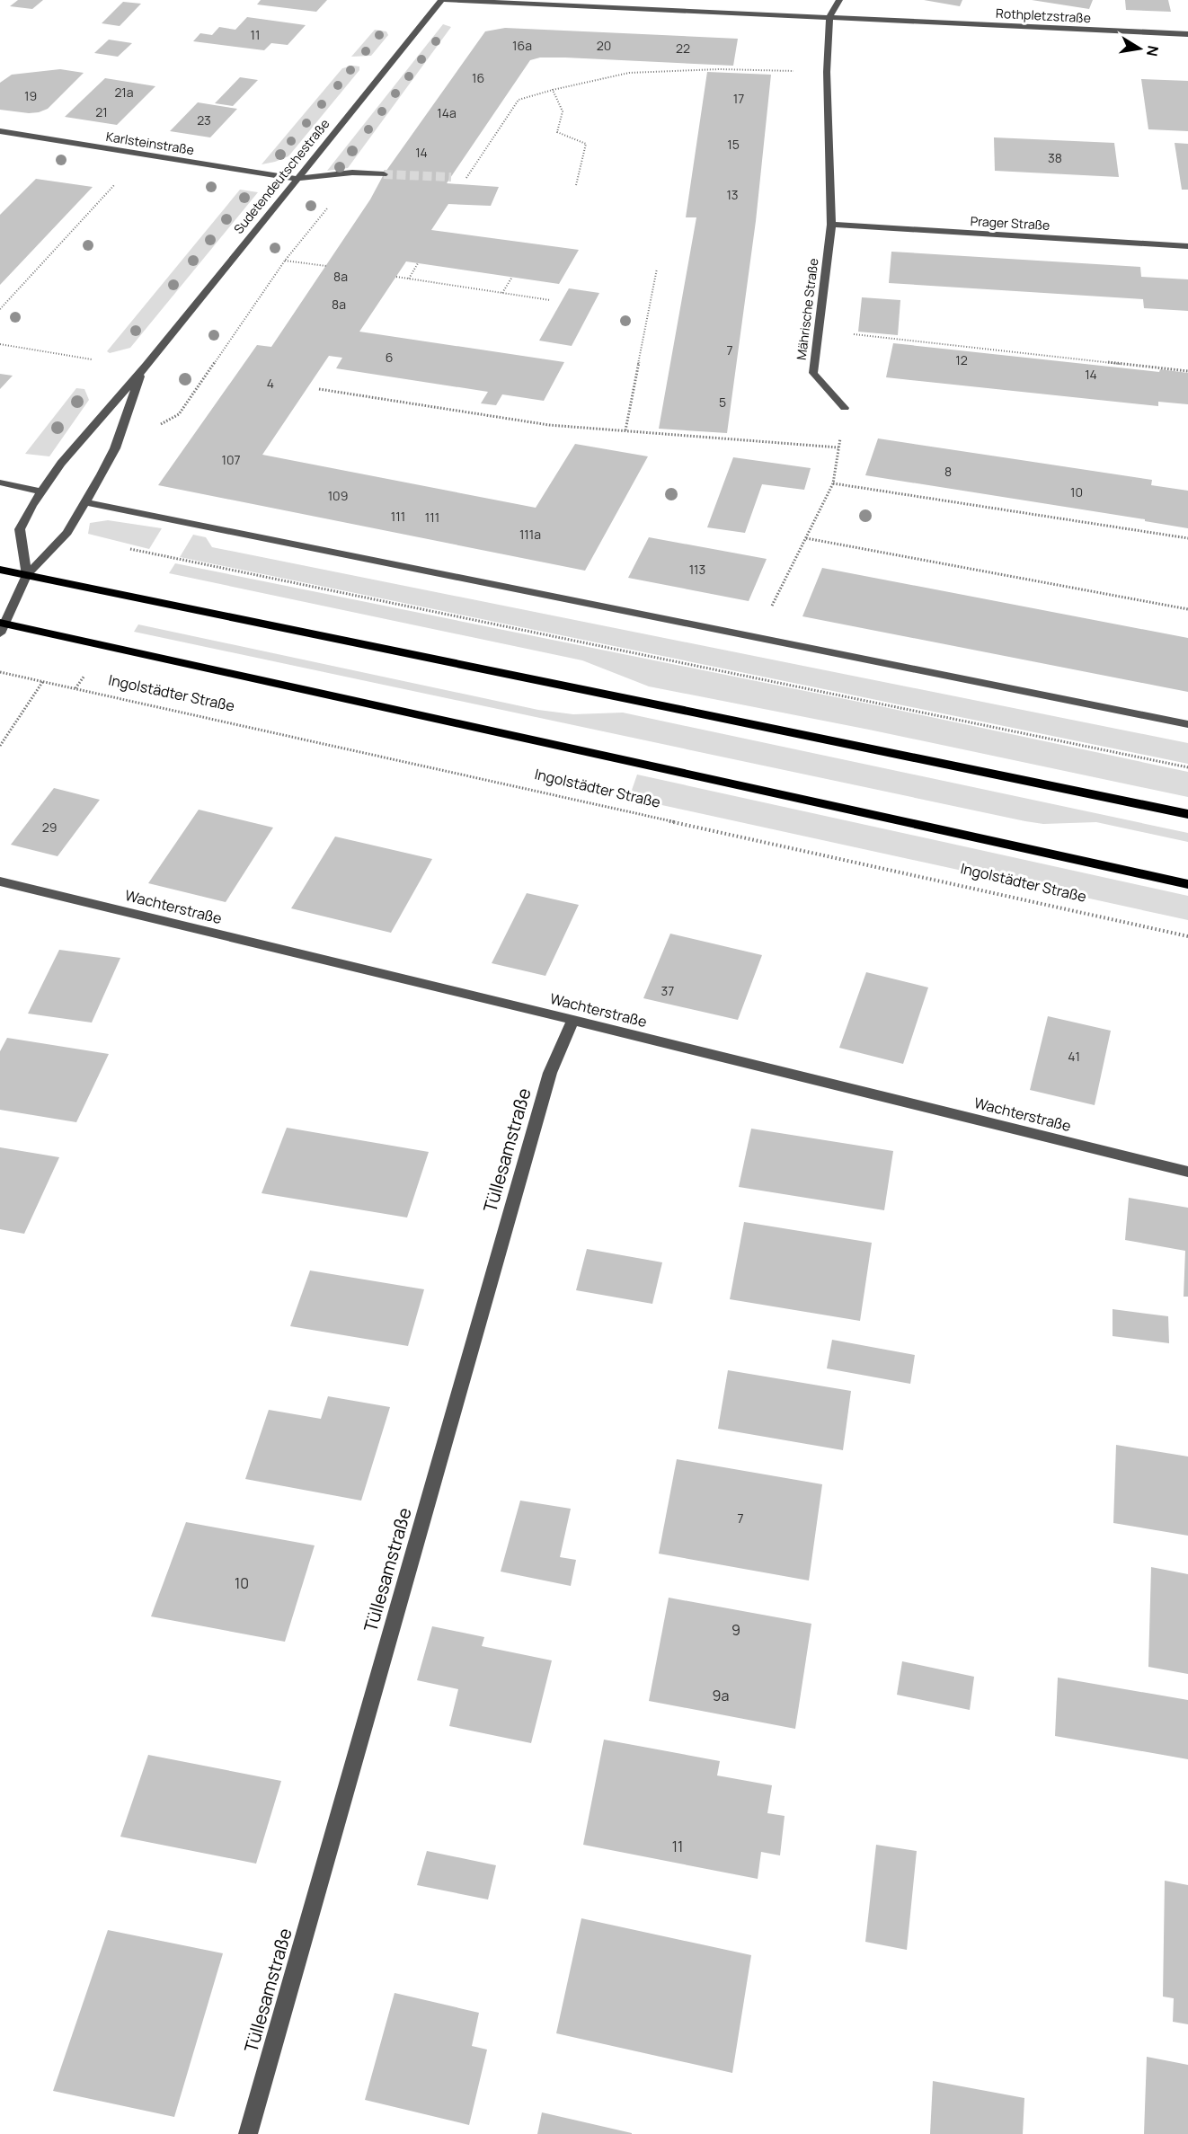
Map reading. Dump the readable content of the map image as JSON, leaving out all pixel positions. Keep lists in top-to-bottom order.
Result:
{
  "streets": {
    "street": [
      "Rothpletzstraße",
      "Karlsteinstraße",
      "Sudetendeutschestraße",
      "Prager Straße",
      "Mährische Straße",
      "Wachterstraße",
      "Tüllesamstraße"
    ],
    "path": ["Ingolstädter Straße"]
  },
  "crossings": [
    ["Rothpletzstraße", "Sudetendeutschestraße"],
    ["Rothpletzstraße", "Mährische Straße"],
    ["Karlsteinstraße", "Sudetendeutschestraße"],
    ["Prager Straße", "Mährische Straße"],
    ["Wachterstraße", "Tüllesamstraße"]
  ],
  "house_numbers": [
    "11",
    "16a",
    "20",
    "22",
    "16",
    "21a",
    "19",
    "17",
    "21",
    "14a",
    "23",
    "15",
    "14",
    "38",
    "13",
    "8a",
    "8a",
    "7",
    "6",
    "12",
    "14",
    "4",
    "5",
    "107",
    "8",
    "10",
    "109",
    "111",
    "111",
    "111a",
    "113",
    "29",
    "37",
    "41",
    "7",
    "10",
    "9",
    "9a",
    "11"
  ],
  "north": "right"
}
